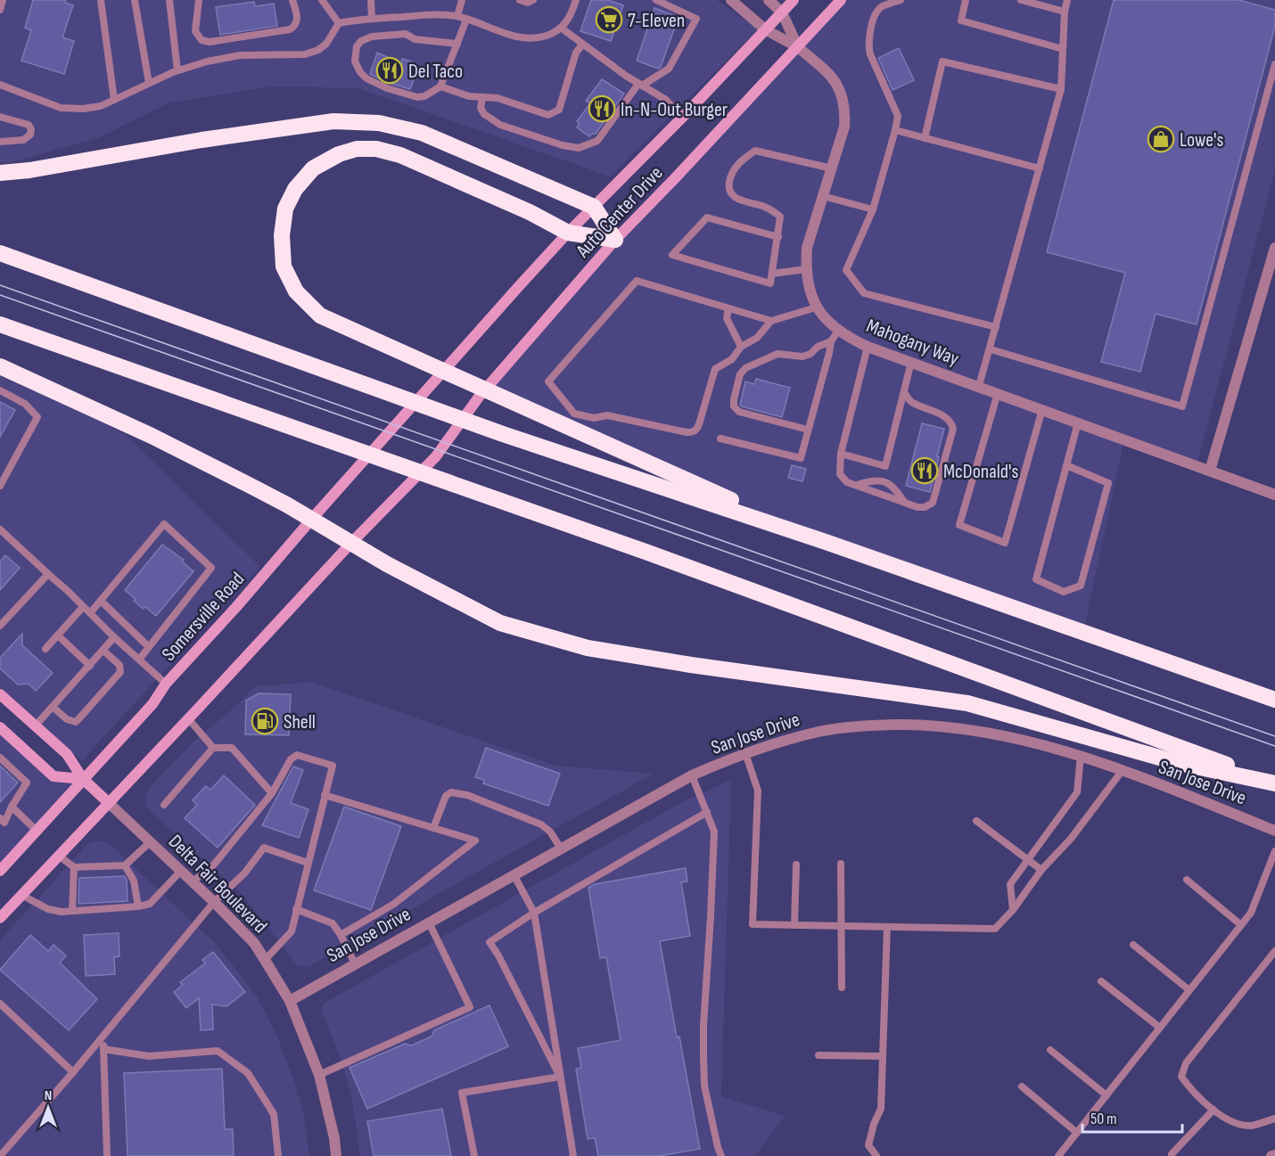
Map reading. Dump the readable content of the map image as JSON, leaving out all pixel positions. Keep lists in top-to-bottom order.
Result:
{
  "streets": {
    "main road": ["Auto Center Drive", "Somersville Road", "Delta Fair Boulevard"],
    "street": ["Mahogany Way", "San Jose Drive"]
  },
  "crossings": [
    ["Auto Center Drive", "Mahogany Way"],
    ["Auto Center Drive", "Somersville Road"],
    ["Somersville Road", "Delta Fair Boulevard"],
    ["San Jose Drive", "Delta Fair Boulevard"]
  ],
  "places": {
    "supermarket": ["7-Eleven"],
    "restaurant": ["Del Taco", "In-N-Out Burger", "McDonald's"],
    "shop": ["Lowe's"],
    "fuel station": ["Shell"]
  },
  "scale_bar": "50 m",
  "north": "top"
}
